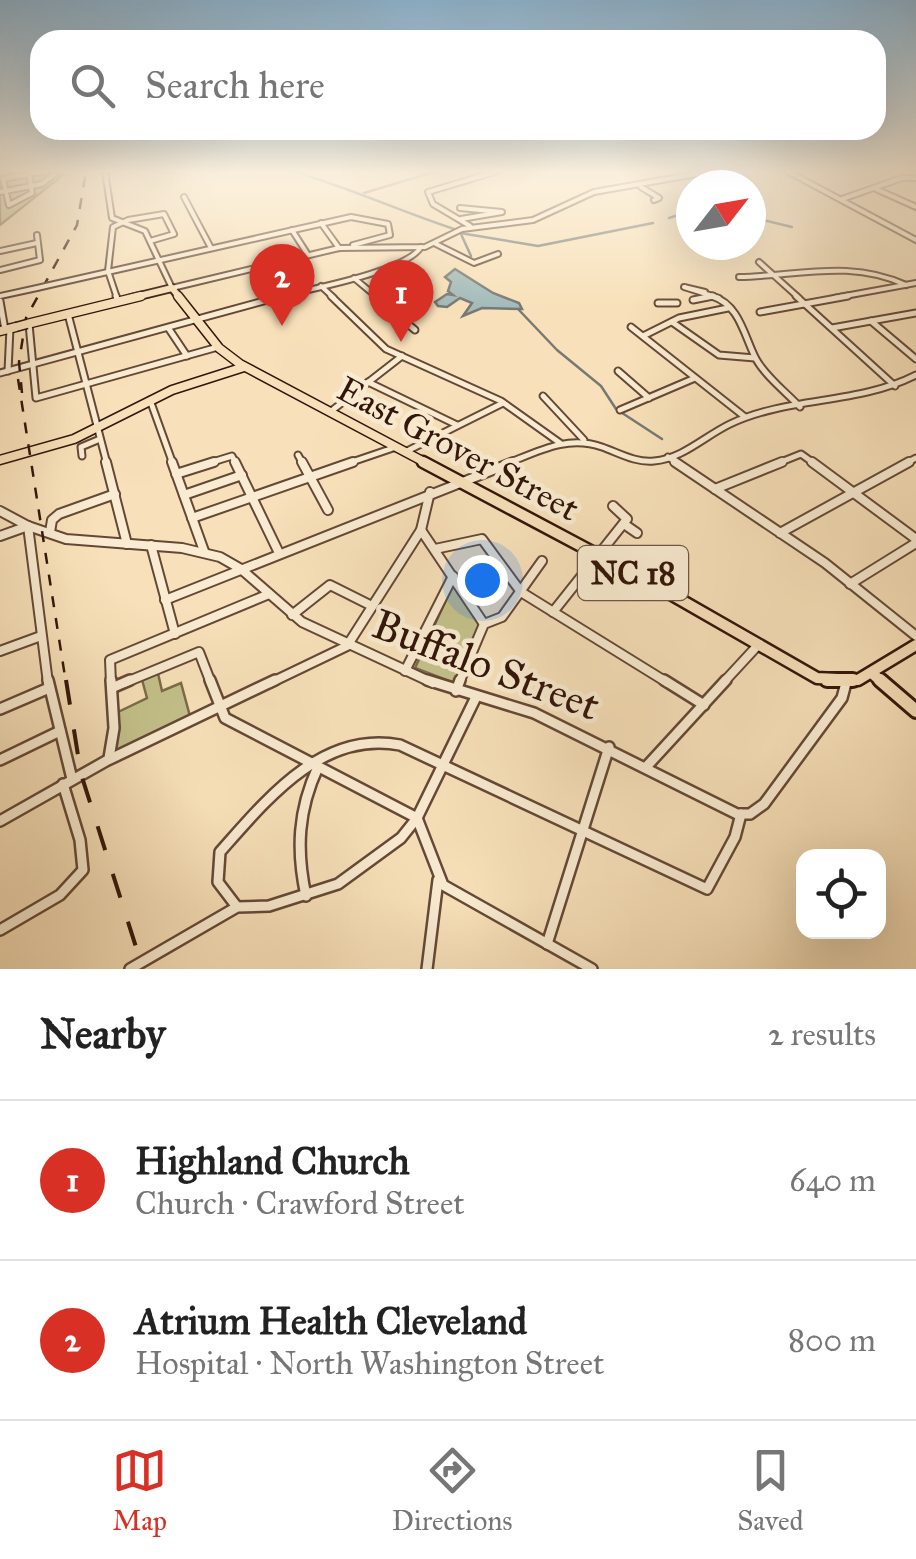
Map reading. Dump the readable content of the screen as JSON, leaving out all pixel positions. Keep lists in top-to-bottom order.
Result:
{
  "streets": {
    "main road": ["East Grover Street", "NC 18"],
    "street": ["Buffalo Street"]
  },
  "north": "top right",
  "page": {
    "search": "Search here",
    "pins": ["2", "1"],
    "heading": ["Nearby", "2 results"],
    "list": [
      {
        "mark": "1",
        "name": "Highland Church",
        "note": "Church · Crawford Street",
        "value": "640 m"
      },
      {
        "mark": "2",
        "name": "Atrium Health Cleveland",
        "note": "Hospital · North Washington Street",
        "value": "800 m"
      }
    ],
    "nav": ["Map", "Directions", "Saved"]
  }
}
